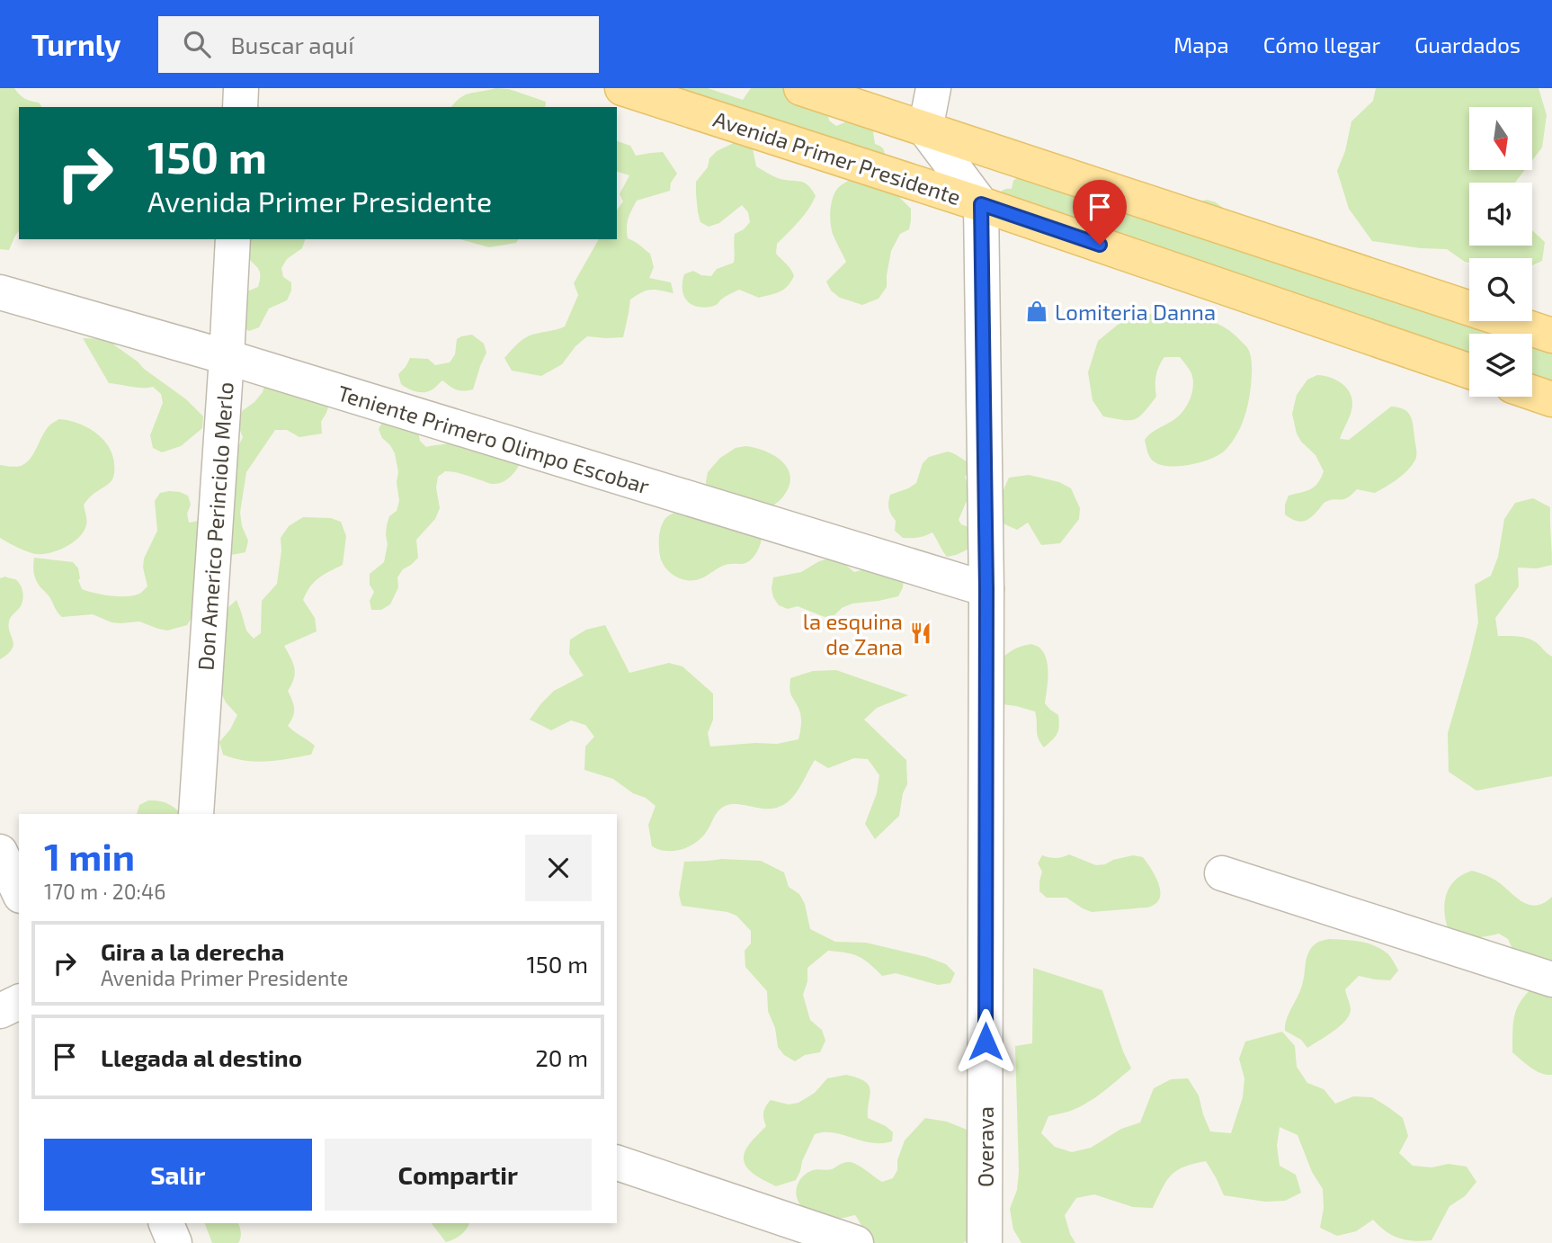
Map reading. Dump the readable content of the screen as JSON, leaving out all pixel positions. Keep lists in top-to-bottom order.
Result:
{
  "streets": {
    "main road": ["Avenida Primer Presidente"],
    "street": ["Teniente Primero Olimpo Escobar", "Don Americo Perinciolo Merlo", "Overava"]
  },
  "crossings": [
    ["Avenida Primer Presidente", "Overava"],
    ["Teniente Primero Olimpo Escobar", "Don Americo Perinciolo Merlo"],
    ["Teniente Primero Olimpo Escobar", "Overava"]
  ],
  "places": {
    "shop": ["Lomiteria Danna"],
    "restaurant": ["la esquina de Zana"]
  },
  "north": "bottom",
  "page": {
    "header": "Turnly",
    "search": "Buscar aquí",
    "nav": ["Mapa", "Cómo llegar", "Guardados"],
    "turn": ["150 m", "Avenida Primer Presidente"],
    "heading": ["1 min", "170 m · 20:46"],
    "list": [
      {
        "name": "Gira a la derecha",
        "note": "Avenida Primer Presidente",
        "value": "150 m"
      },
      {
        "name": "Llegada al destino",
        "value": "20 m"
      }
    ],
    "buttons": ["Salir", "Compartir"]
  }
}
